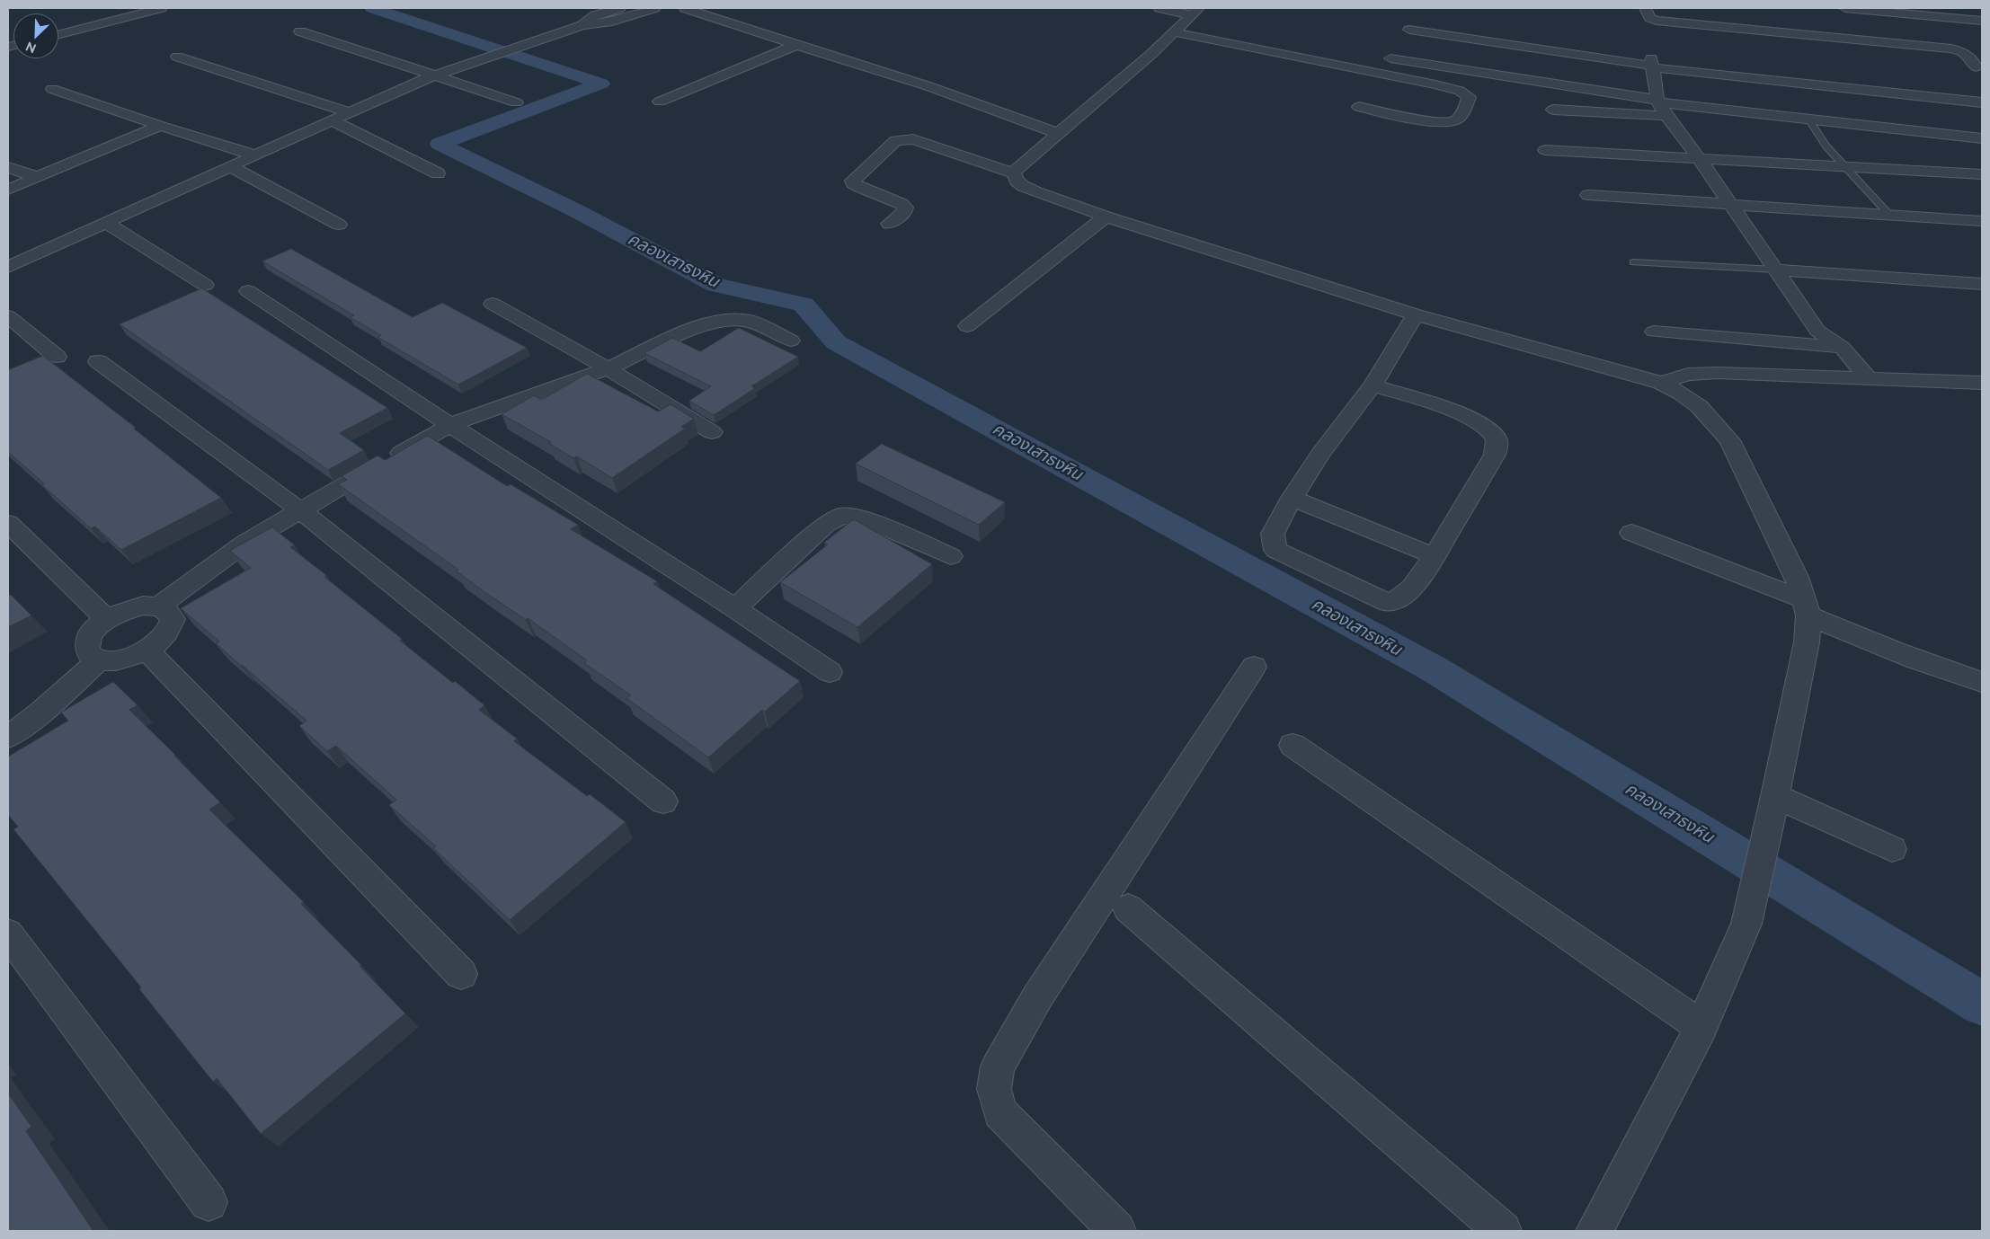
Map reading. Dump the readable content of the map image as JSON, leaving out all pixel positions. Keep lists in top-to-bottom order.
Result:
{
  "water": ["คลองเสาธงหิน"],
  "north": "bottom left"
}
